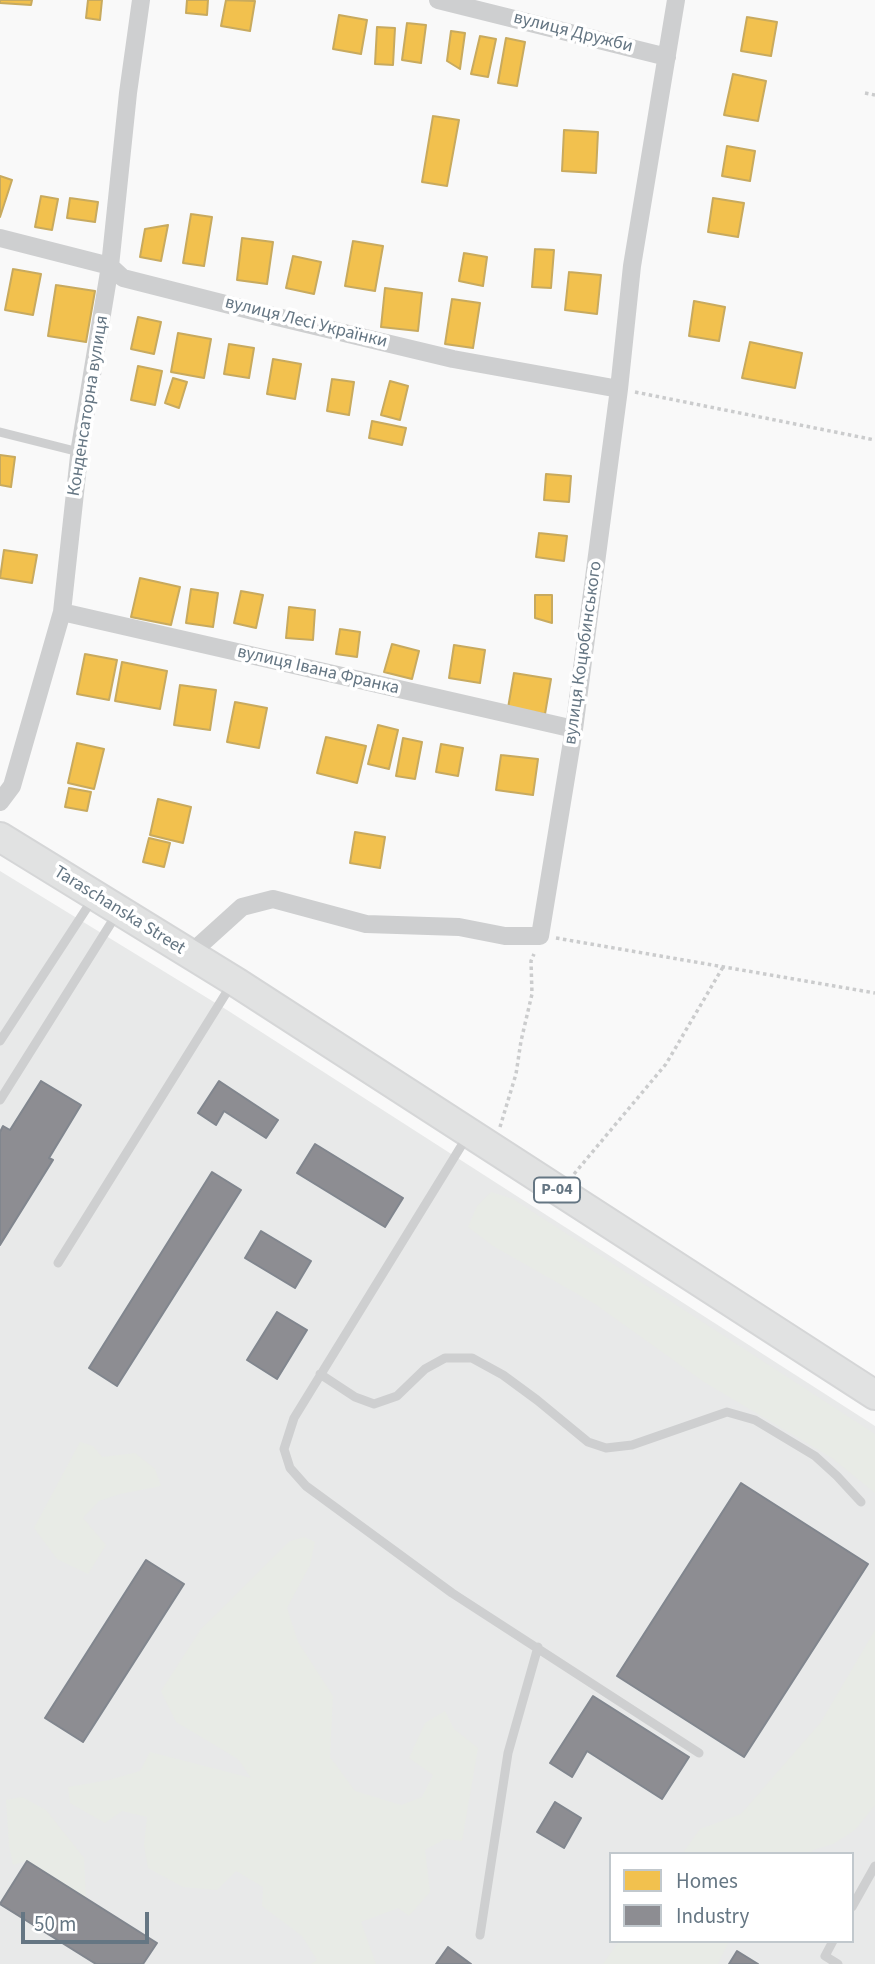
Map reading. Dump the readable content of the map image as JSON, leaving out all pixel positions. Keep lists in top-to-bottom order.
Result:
{
  "streets": {
    "main road": ["Taraschanska Street", "Р-04"],
    "street": [
      "вулиця Дружби",
      "вулиця Лесі Українки",
      "Конденсаторна вулиця",
      "вулиця Коцюбинського",
      "вулиця Івана Франка"
    ]
  },
  "crossings": [
    ["вулиця Дружби", "вулиця Коцюбинського"],
    ["вулиця Лесі Українки", "Конденсаторна вулиця"],
    ["вулиця Лесі Українки", "вулиця Коцюбинського"],
    ["Конденсаторна вулиця", "вулиця Івана Франка"],
    ["вулиця Коцюбинського", "вулиця Івана Франка"],
    ["Taraschanska Street", "Р-04"]
  ],
  "legend": ["Homes", "Industry"],
  "scale_bar": "50 m"
}
